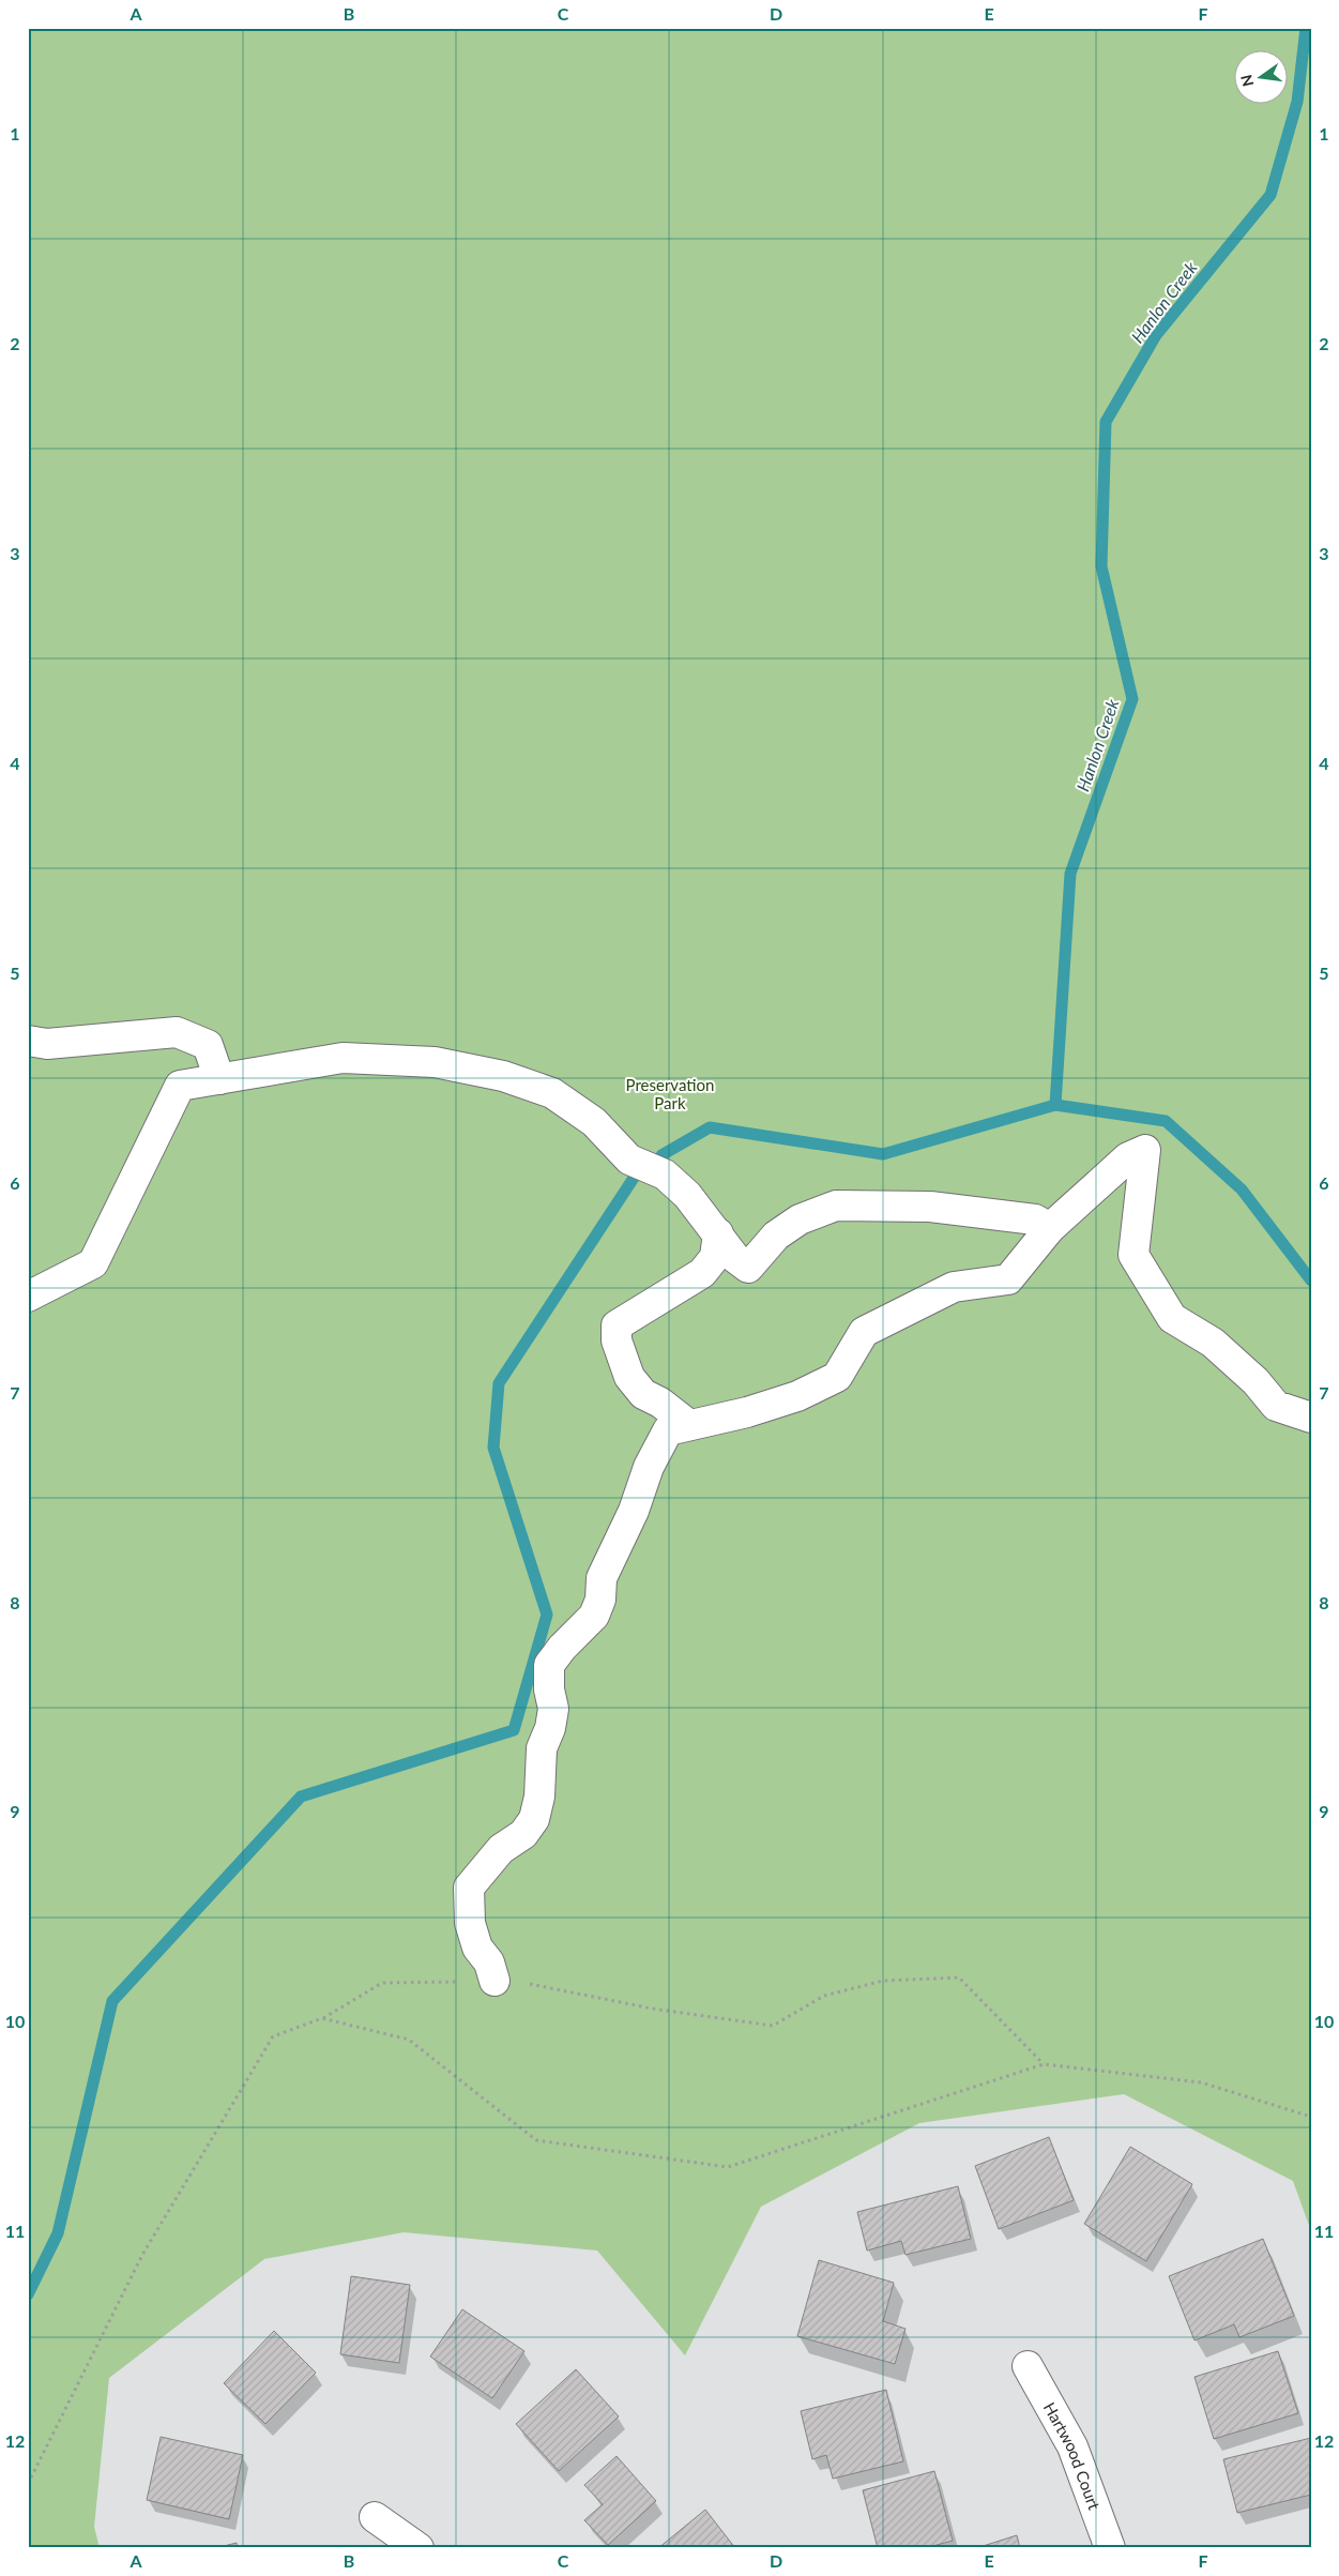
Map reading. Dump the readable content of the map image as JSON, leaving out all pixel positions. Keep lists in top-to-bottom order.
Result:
{
  "streets": {
    "street": ["Hartwood Court"]
  },
  "water": ["Hanlon Creek"],
  "parks": ["Preservation Park"],
  "north": "left",
  "grid": {
    "columns": [
      "A",
      "B",
      "C",
      "D",
      "E",
      "F"
    ],
    "rows": [
      "1",
      "2",
      "3",
      "4",
      "5",
      "6",
      "7",
      "8",
      "9",
      "10",
      "11",
      "12"
    ]
  }
}
